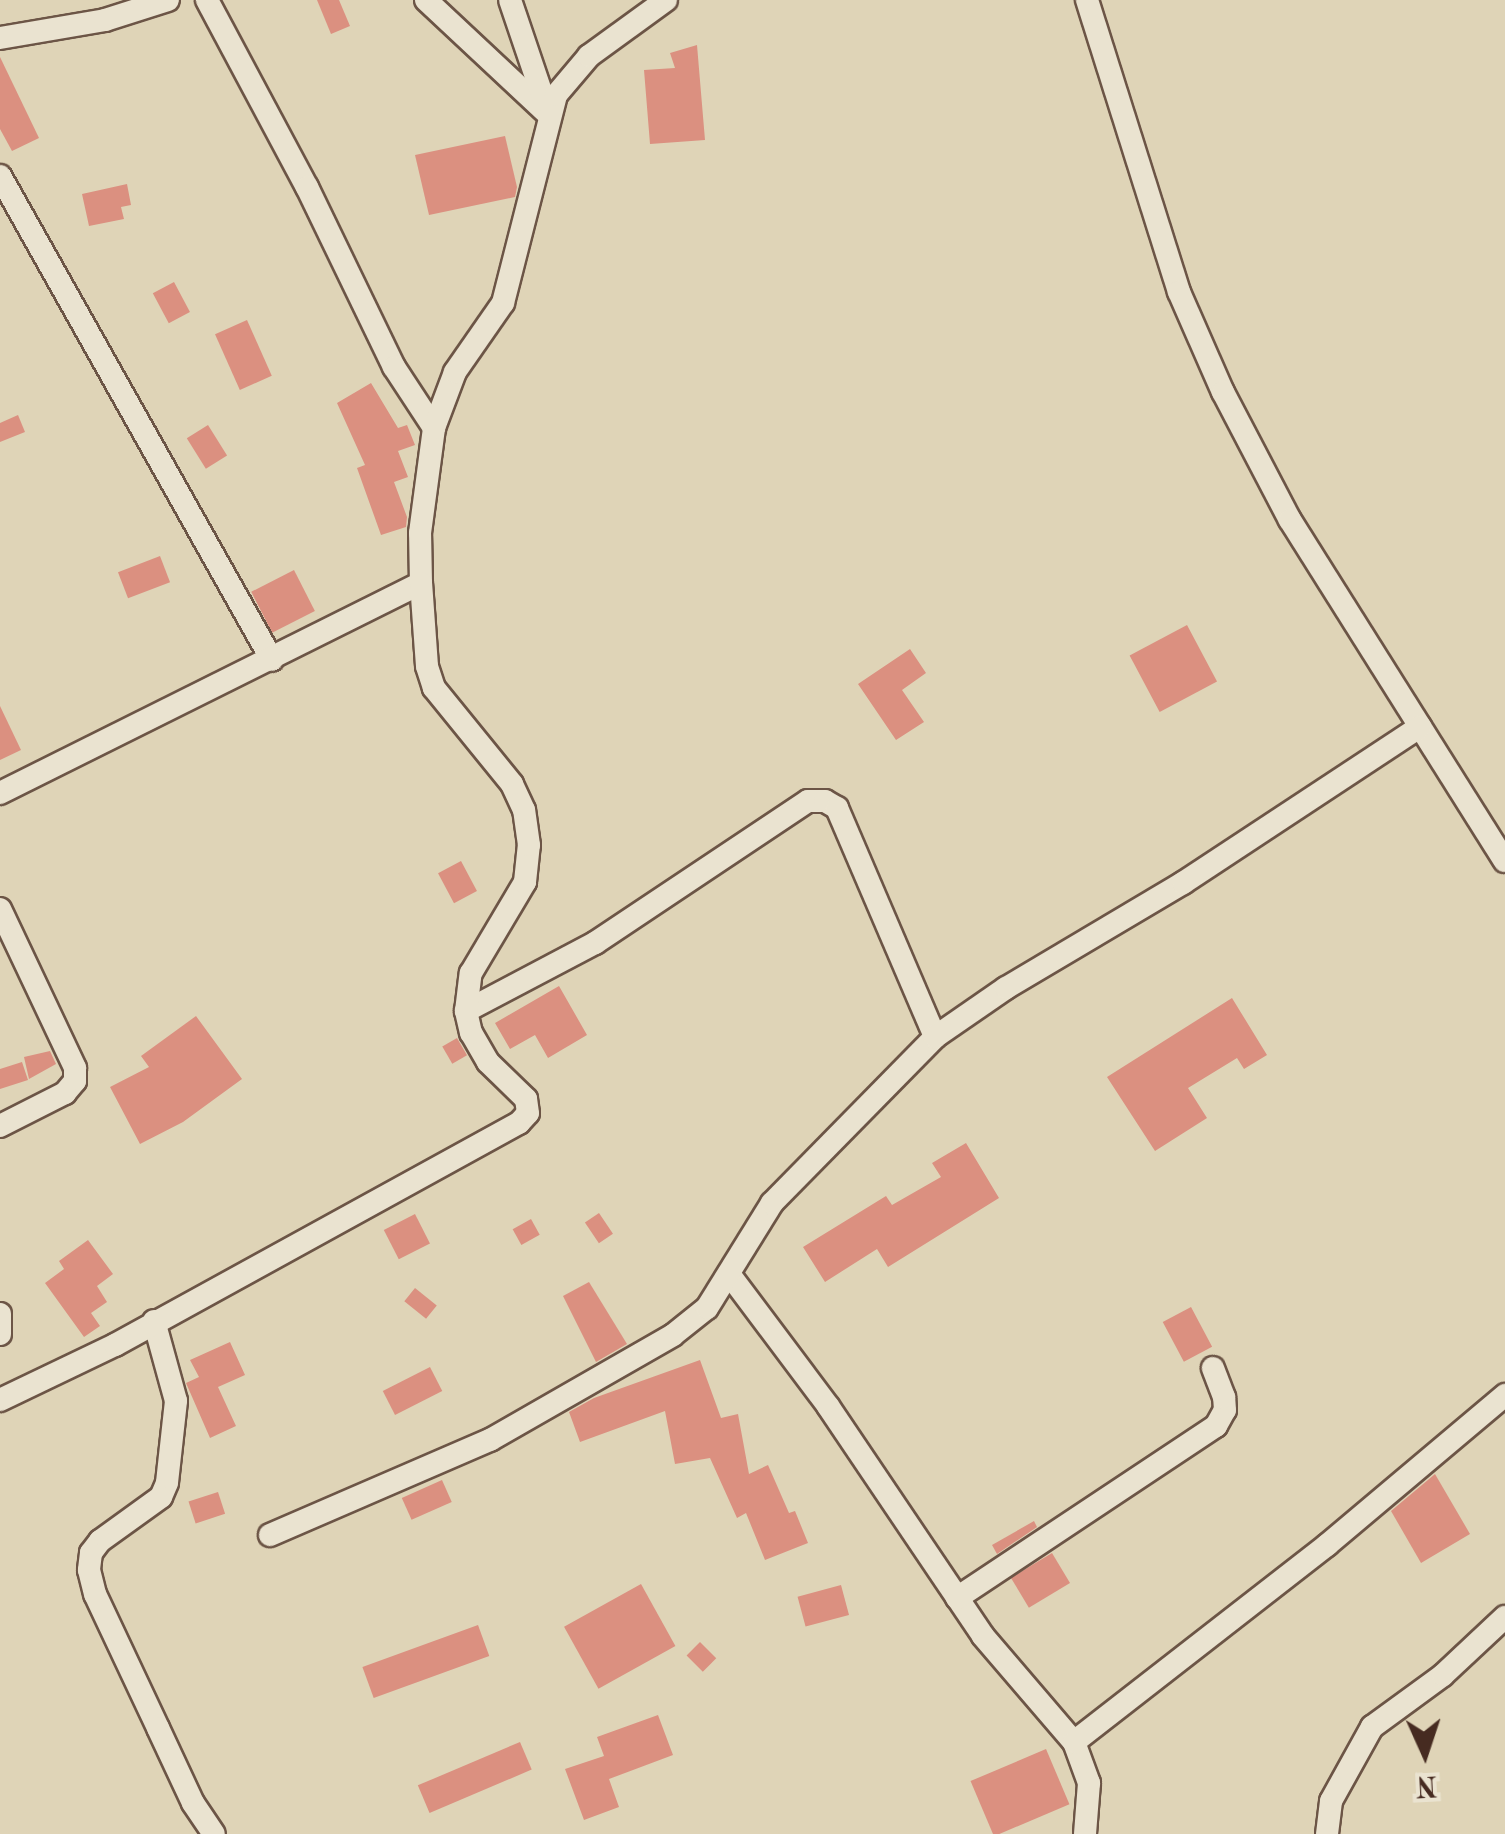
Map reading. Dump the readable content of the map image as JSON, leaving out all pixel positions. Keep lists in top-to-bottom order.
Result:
{
  "north": "bottom"
}
